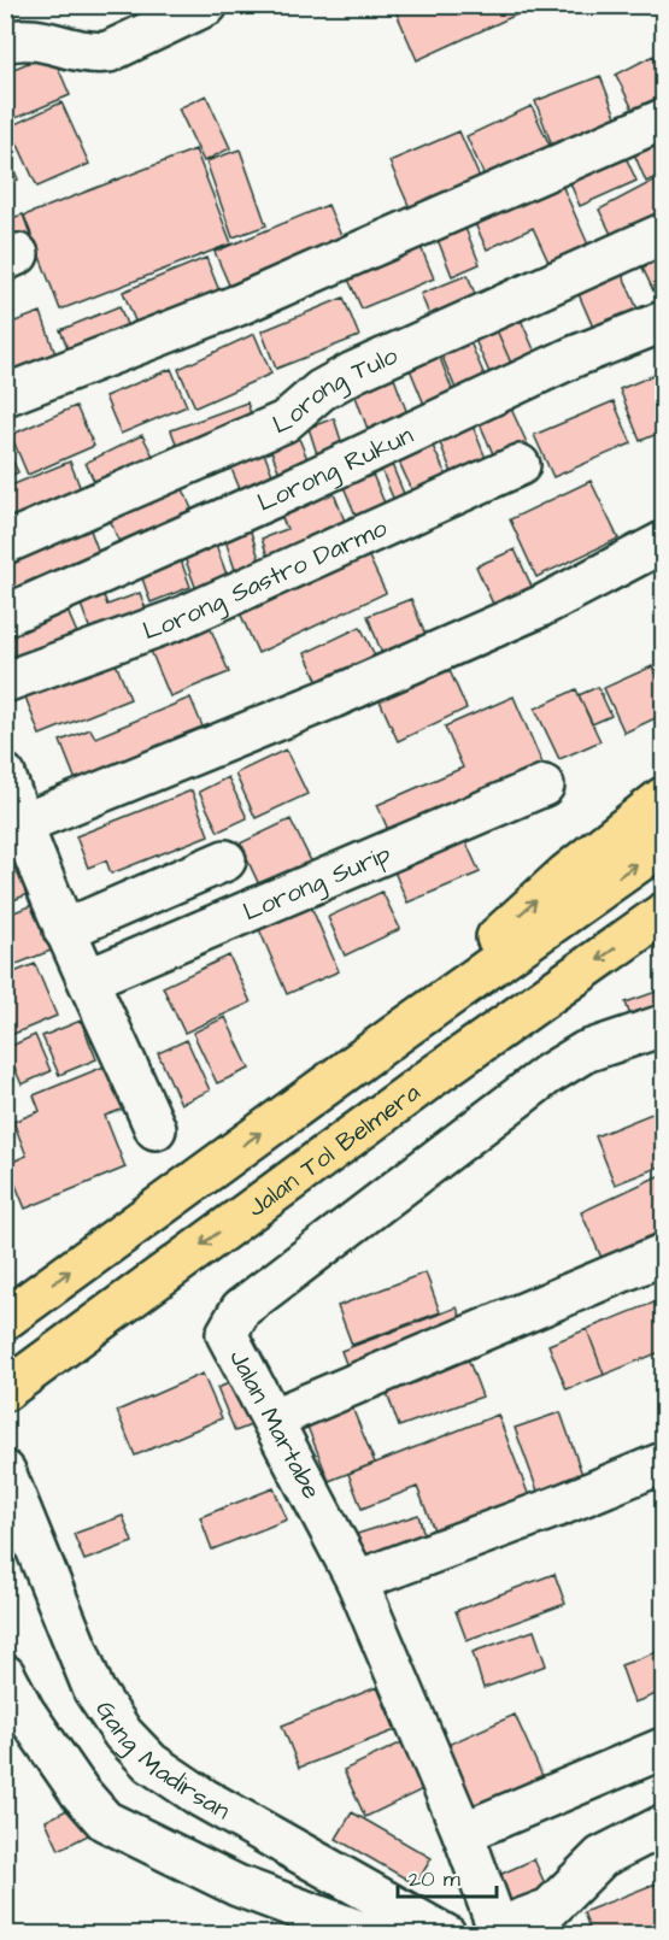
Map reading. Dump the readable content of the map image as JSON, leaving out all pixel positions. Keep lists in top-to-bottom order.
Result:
{
  "streets": {
    "highway": ["Jalan Tol Belmera"],
    "street": [
      "Lorong Tulo",
      "Lorong Rukun",
      "Lorong Sastro Darmo",
      "Lorong Surip",
      "Jalan Martabe",
      "Gang Madirsan"
    ]
  },
  "scale_bar": "20 m"
}
